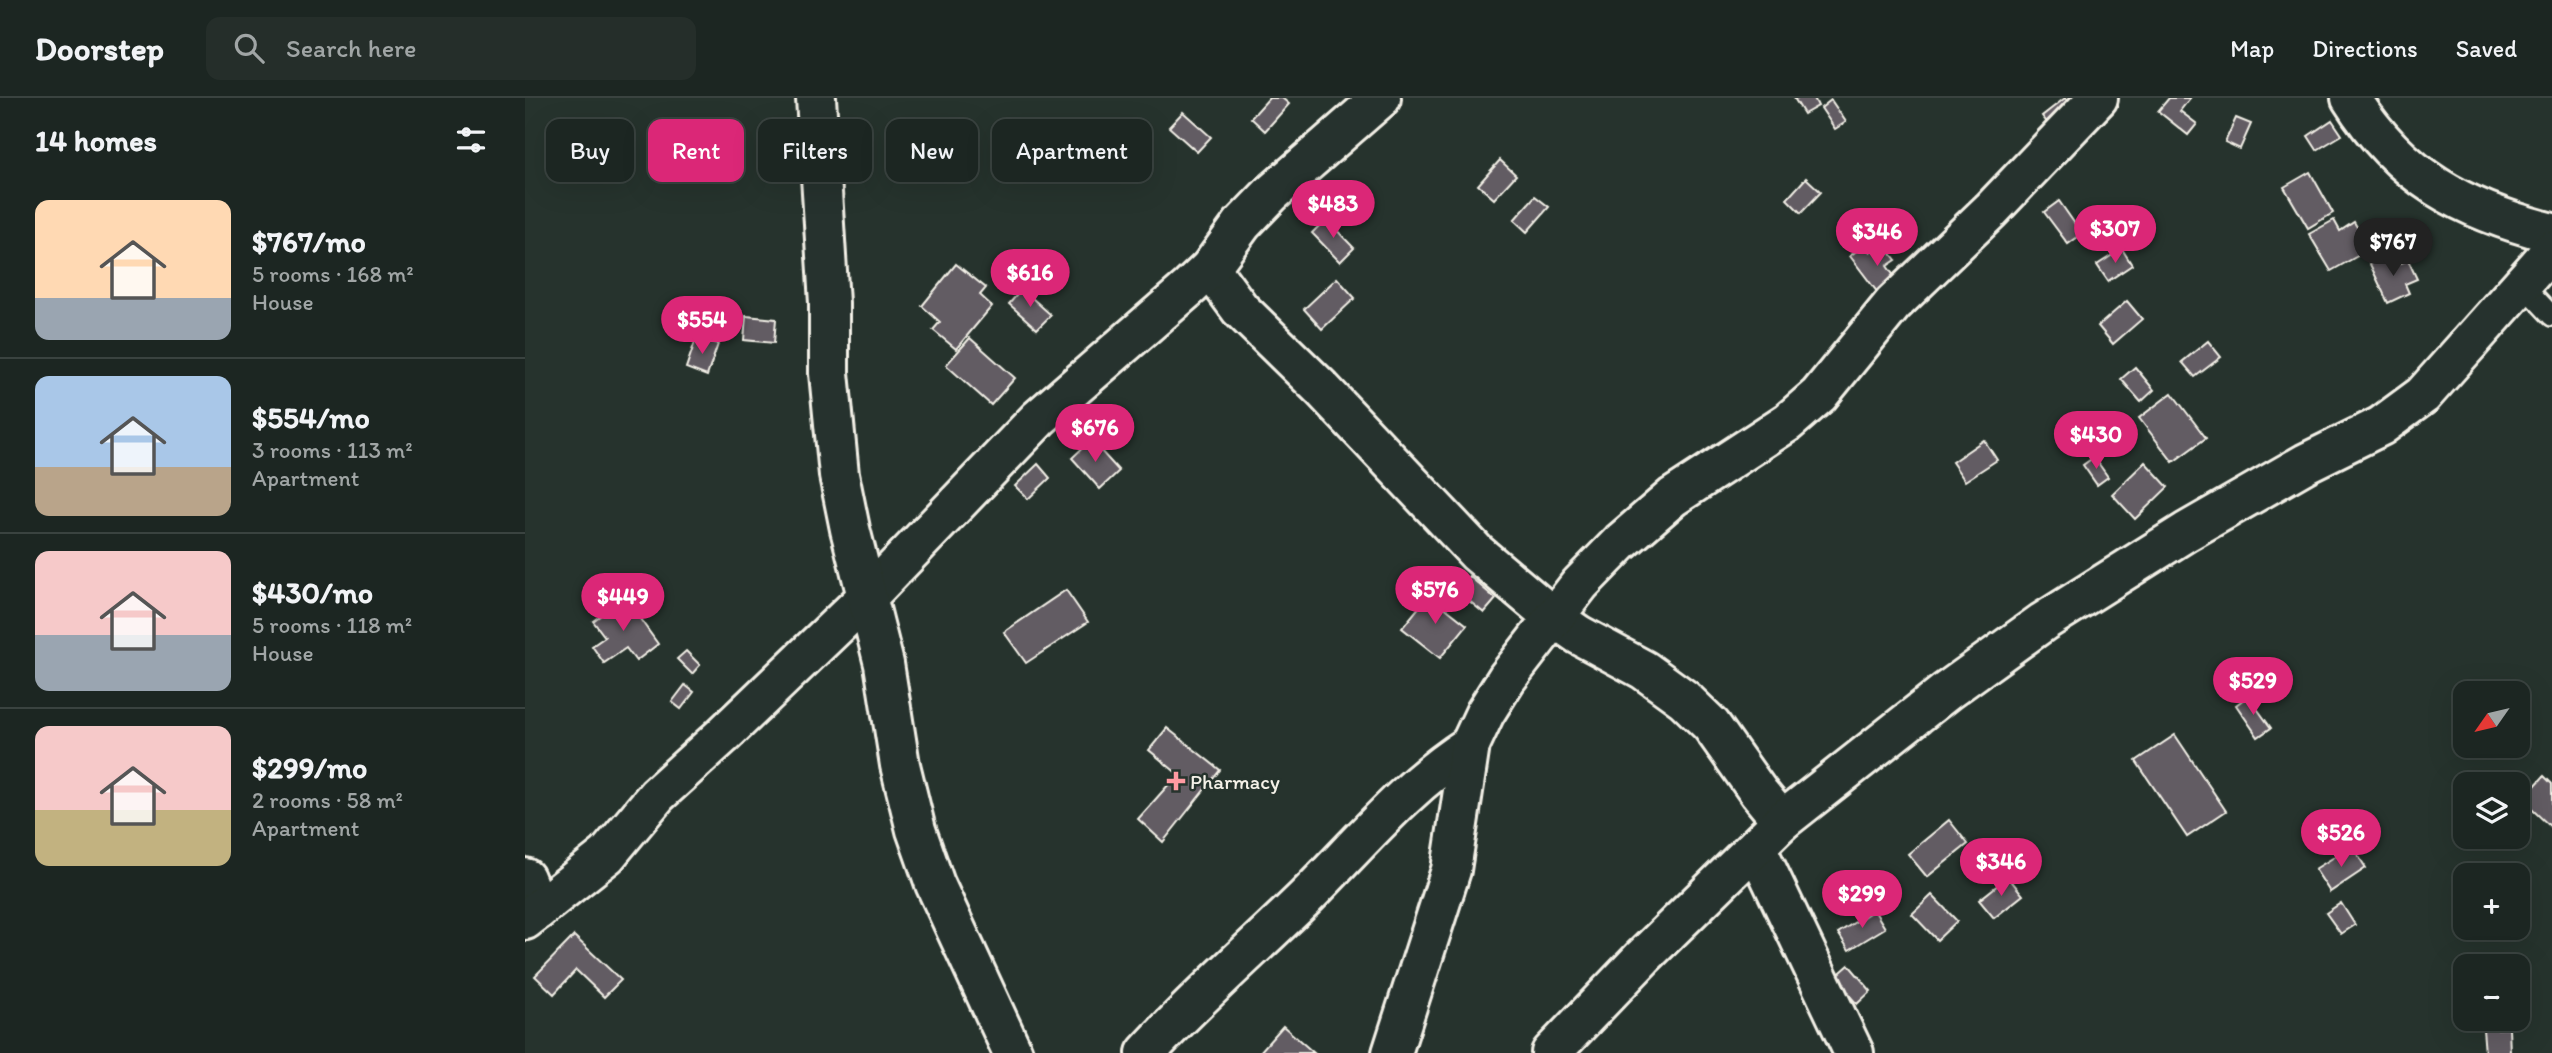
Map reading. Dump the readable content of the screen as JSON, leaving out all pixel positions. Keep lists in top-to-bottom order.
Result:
{
  "places": {
    "health": ["Pharmacy"]
  },
  "north": "bottom left",
  "page": {
    "header": "Doorstep",
    "search": "Search here",
    "nav": ["Map", "Directions", "Saved"],
    "heading": "14 homes",
    "chip": [
      "Buy",
      "Rent",
      "Filters",
      "New",
      "Apartment"
    ],
    "price": [
      "$483",
      "$307",
      "$346",
      "$767",
      "$616",
      "$554",
      "$676",
      "$430",
      "$576",
      "$449",
      "$529",
      "$526",
      "$346",
      "$299"
    ],
    "list": [
      {
        "name": "$767/mo",
        "note": "5 rooms · 168 m² · House"
      },
      {
        "name": "$554/mo",
        "note": "3 rooms · 113 m² · Apartment"
      },
      {
        "name": "$430/mo",
        "note": "5 rooms · 118 m² · House"
      },
      {
        "name": "$299/mo",
        "note": "2 rooms · 58 m² · Apartment"
      }
    ],
    "map_buttons": ["+", "−"]
  }
}
